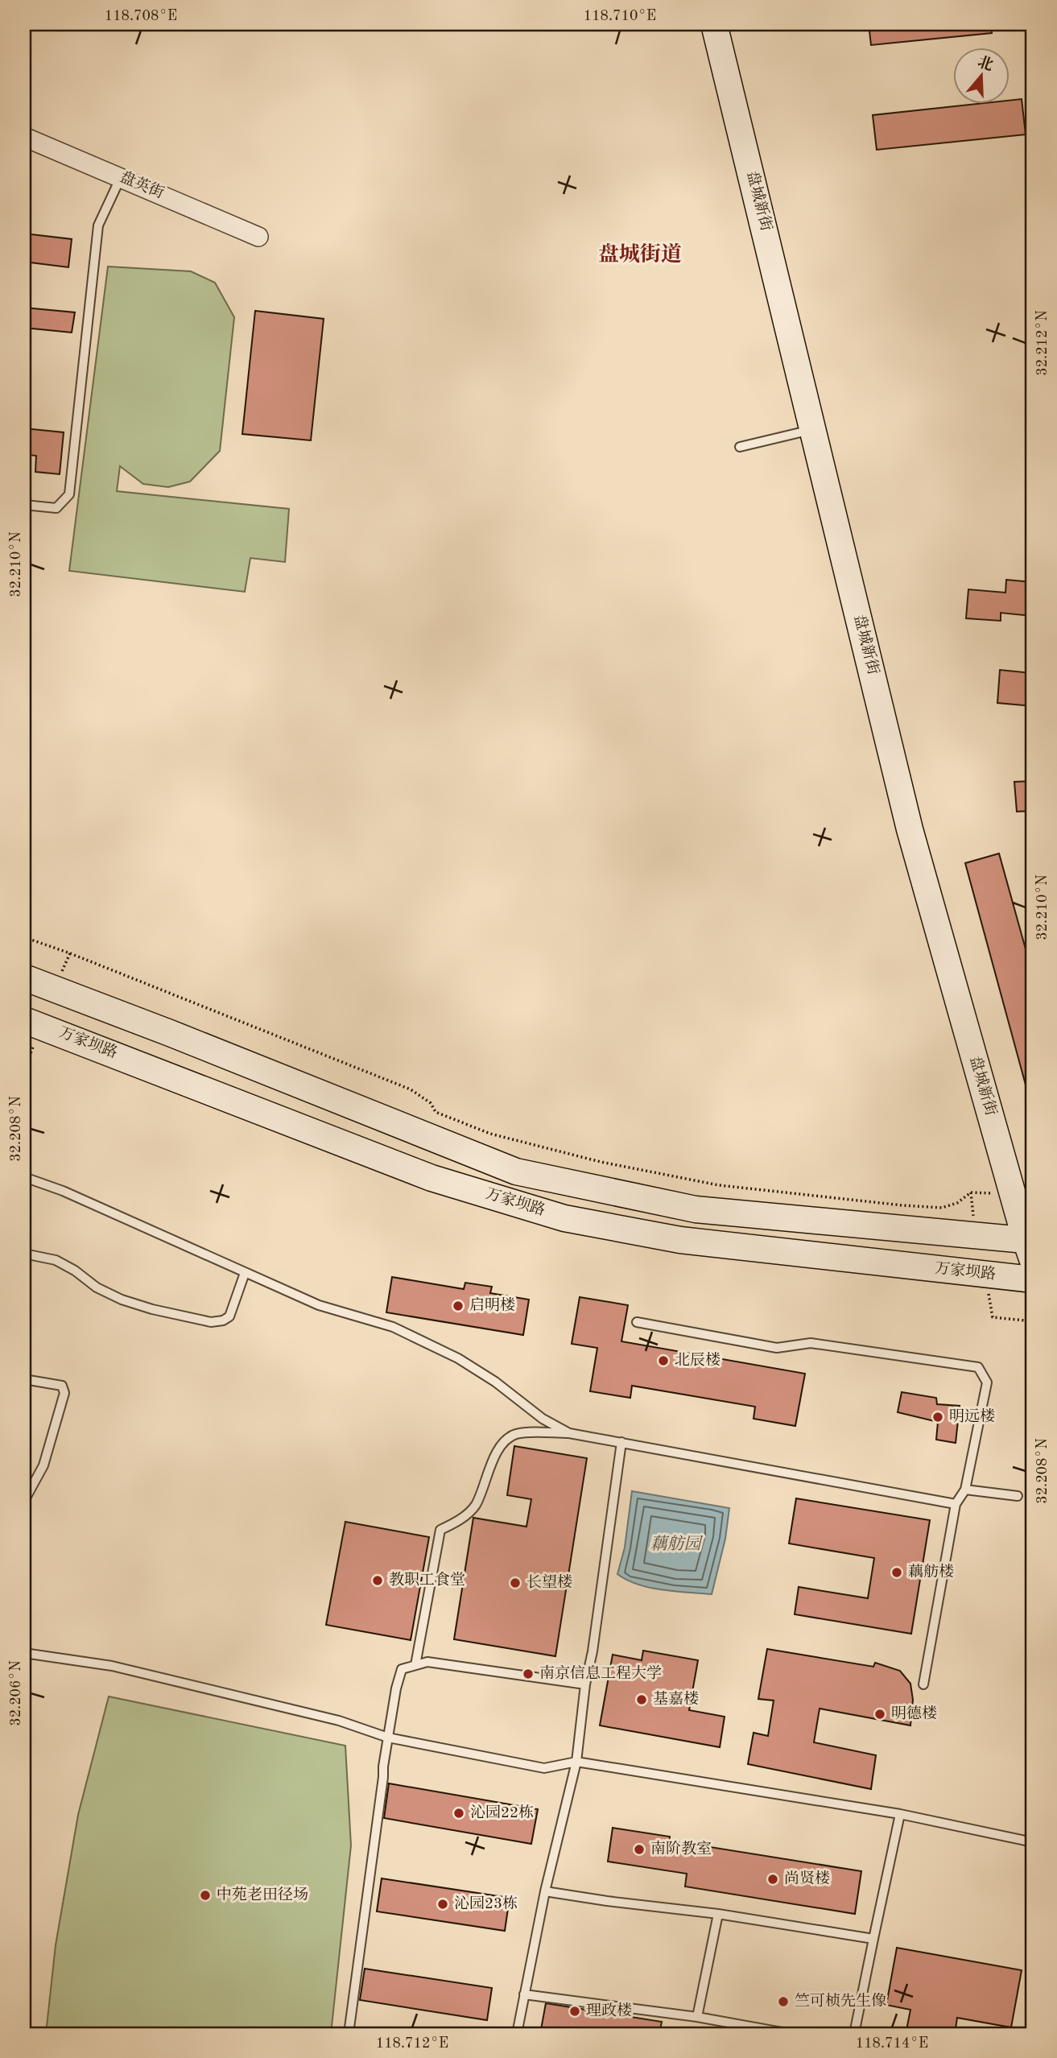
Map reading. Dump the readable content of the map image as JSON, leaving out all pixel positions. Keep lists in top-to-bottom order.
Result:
{
  "streets": {
    "main road": ["盘城新街", "万家坝路"],
    "street": ["盘英街"]
  },
  "crossings": [
    ["盘城新街", "万家坝路"]
  ],
  "districts": ["盘城街道"],
  "water": ["藕舫园"],
  "places": [
    "启明楼",
    "北辰楼",
    "明远楼",
    "藕舫楼",
    "教职工食堂",
    "长望楼",
    "南京信息工程大学",
    "基嘉楼",
    "明德楼",
    "沁园22栋",
    "南阶教室",
    "尚贤楼",
    "中苑老田径场",
    "沁园23栋",
    "竺可桢先生像",
    "理政楼"
  ],
  "north": "top",
  "coordinates": [
    "118.708°E",
    "118.710°E",
    "32.212°N",
    "32.210°N",
    "32.208°N",
    "32.206°N",
    "118.712°E",
    "118.714°E"
  ]
}
